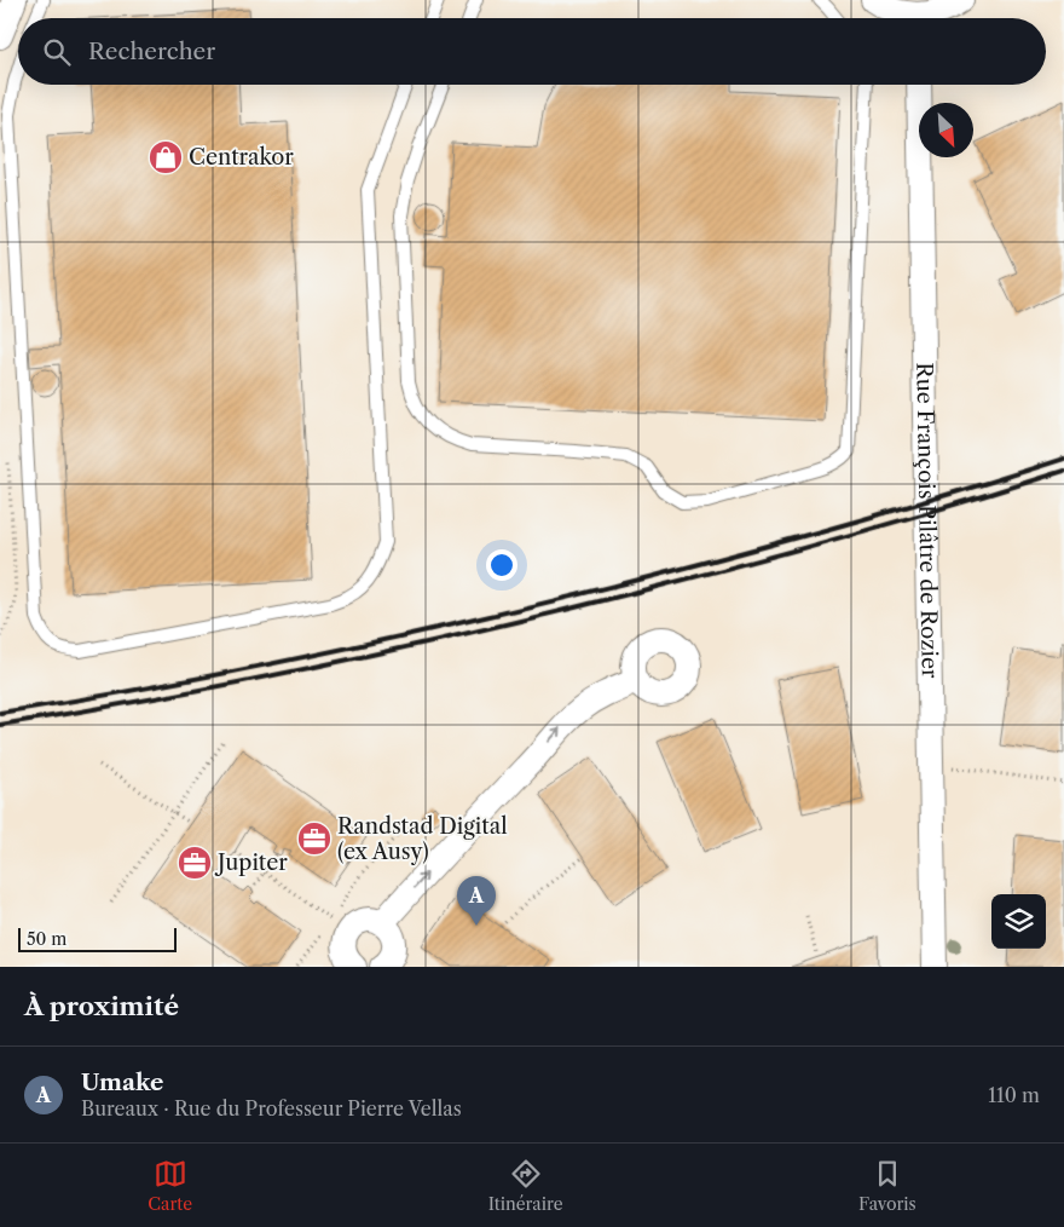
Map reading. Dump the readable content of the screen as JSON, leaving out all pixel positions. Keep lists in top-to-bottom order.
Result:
{
  "streets": {
    "street": ["Rue François Pilâtre de Rozier"]
  },
  "places": {
    "shop": ["Centrakor"],
    "office": ["Randstad Digital (ex Ausy)", "Jupiter"]
  },
  "scale_bar": "50 m",
  "north": "bottom right",
  "page": {
    "search": "Rechercher",
    "pins": "A",
    "scale": "50 m",
    "heading": "À proximité",
    "list": [
      {
        "mark": "A",
        "name": "Umake",
        "note": "Bureaux · Rue du Professeur Pierre Vellas",
        "value": "110 m"
      }
    ],
    "nav": ["Carte", "Itinéraire", "Favoris"]
  }
}
